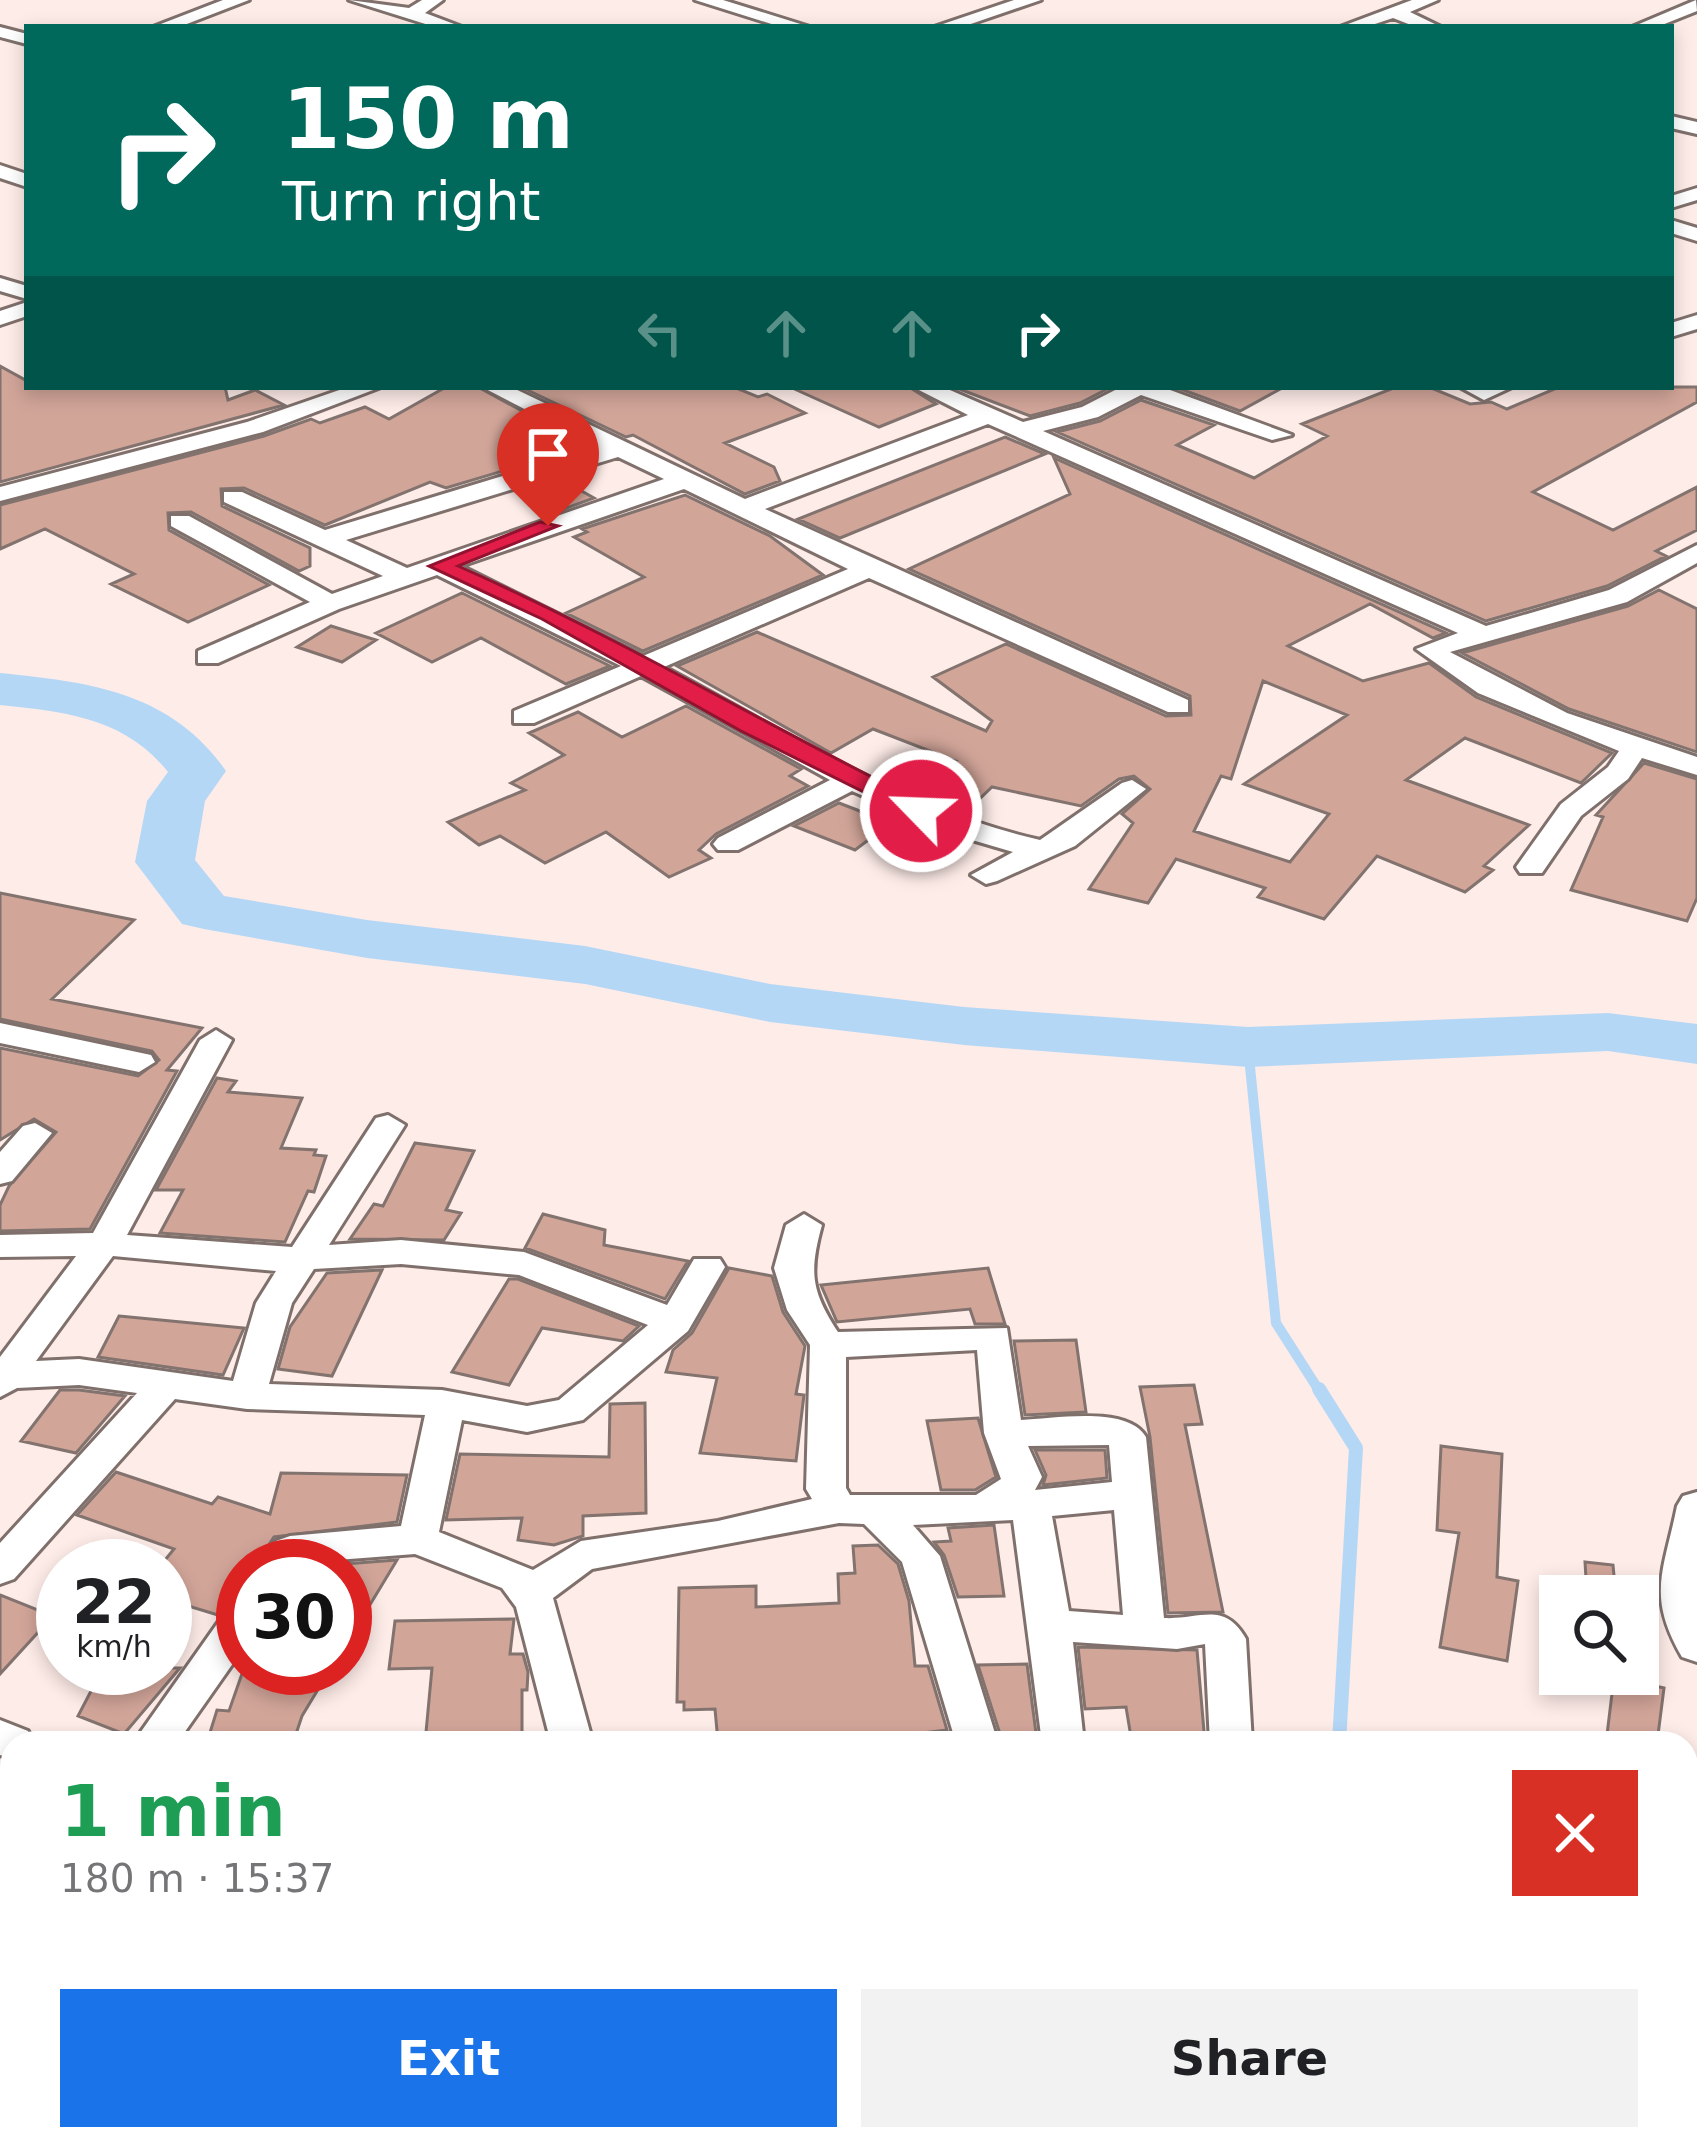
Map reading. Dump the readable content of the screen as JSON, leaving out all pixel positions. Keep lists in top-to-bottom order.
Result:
{
  "page": {
    "turn": ["150 m", "Turn right"],
    "speed": "22 km/h",
    "limit": "30",
    "heading": ["1 min", "180 m · 15:37"],
    "buttons": ["Exit", "Share"]
  }
}
